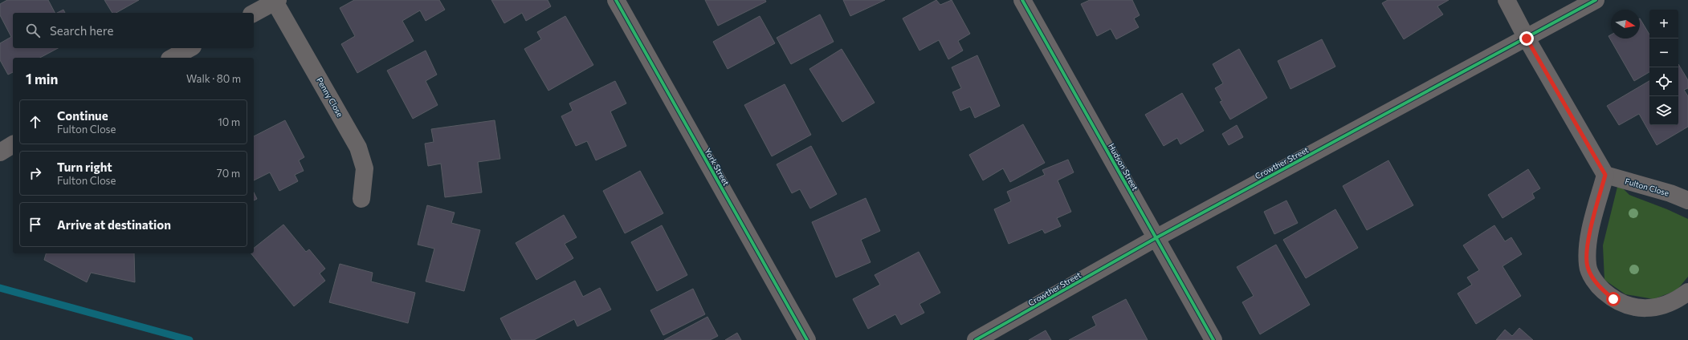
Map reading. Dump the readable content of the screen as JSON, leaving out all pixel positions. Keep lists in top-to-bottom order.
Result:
{
  "streets": {
    "street": [
      "Penny Close",
      "Crowther Street",
      "York Street",
      "Hudson Street",
      "Fulton Close"
    ]
  },
  "crossings": [
    ["Crowther Street", "Hudson Street"]
  ],
  "north": "right",
  "page": {
    "map_buttons": ["+", "−"],
    "search": "Search here",
    "heading": ["1 min", "Walk · 80 m"],
    "list": [
      ["Continue", "Fulton Close", "10 m"],
      ["Turn right", "Fulton Close", "70 m"],
      "Arrive at destination"
    ]
  }
}
